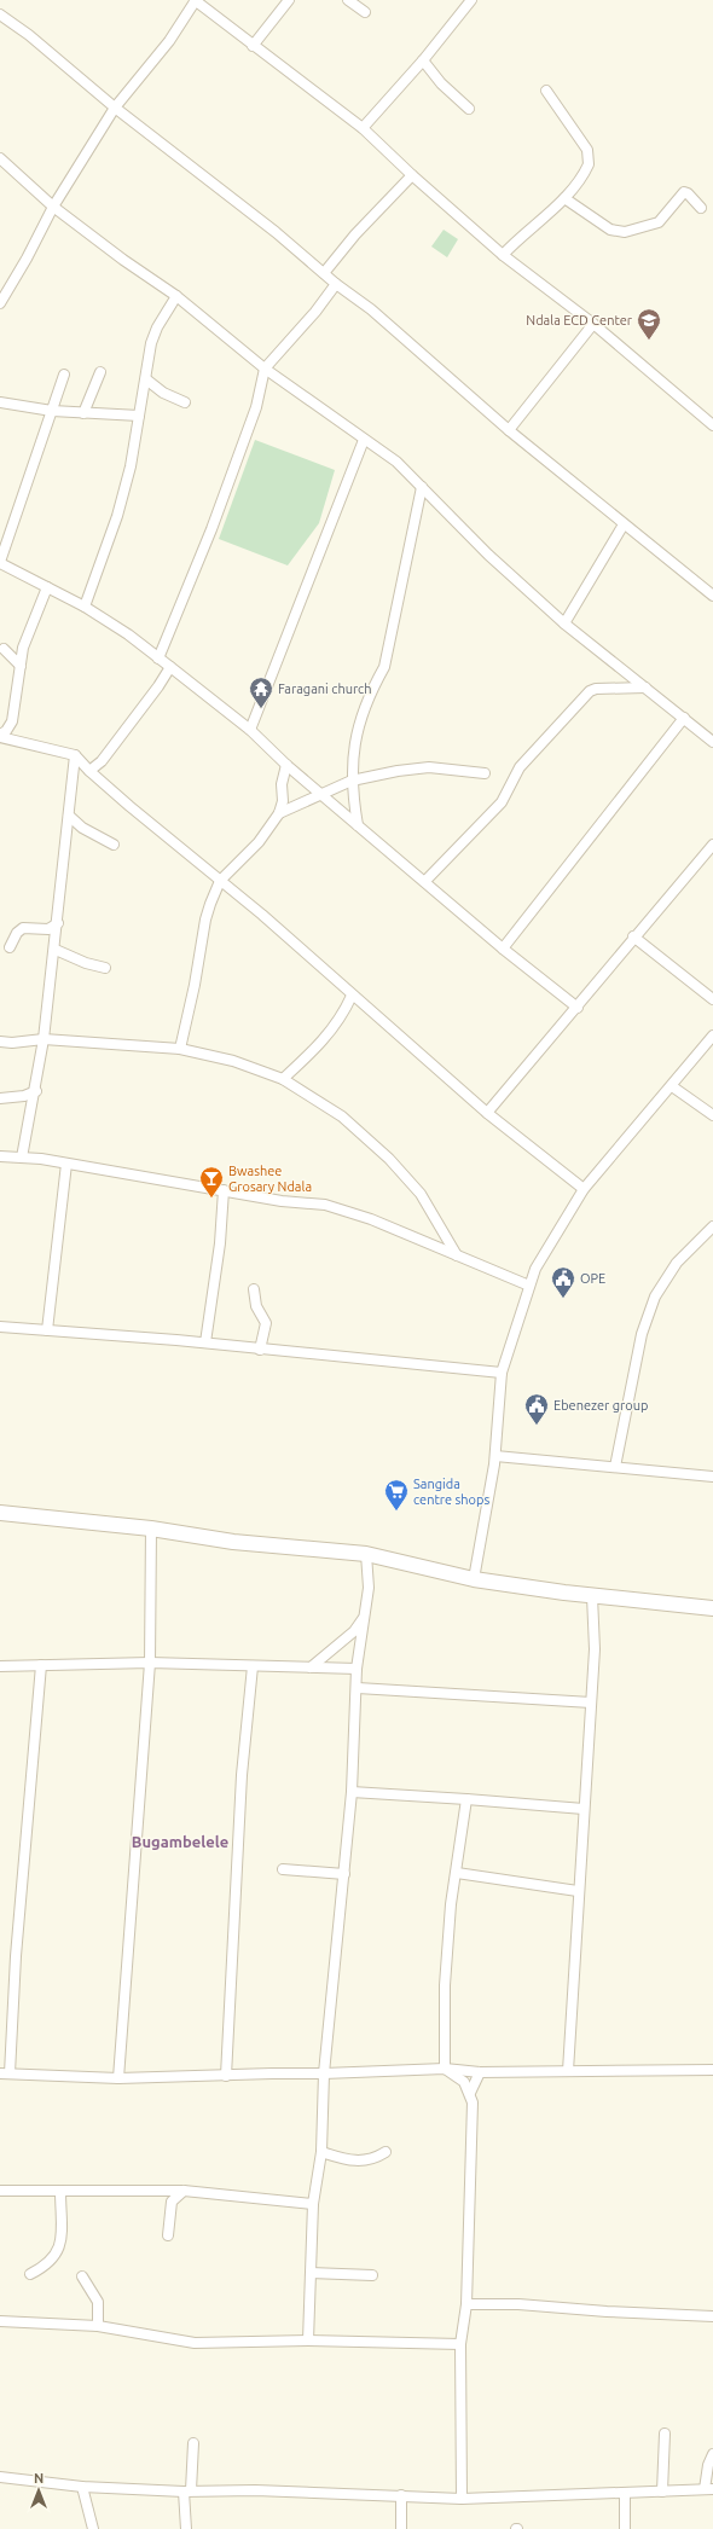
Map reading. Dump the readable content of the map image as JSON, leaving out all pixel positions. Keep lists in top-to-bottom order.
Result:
{
  "districts": ["Bugambelele"],
  "places": {
    "school or university": ["Ndala ECD Center"],
    "temple": ["Faragani church"],
    "bar": ["Bwashee Grosary Ndala"],
    "public building": ["OPE", "Ebenezer group"],
    "supermarket": ["Sangida centre shops"]
  },
  "north": "top"
}
